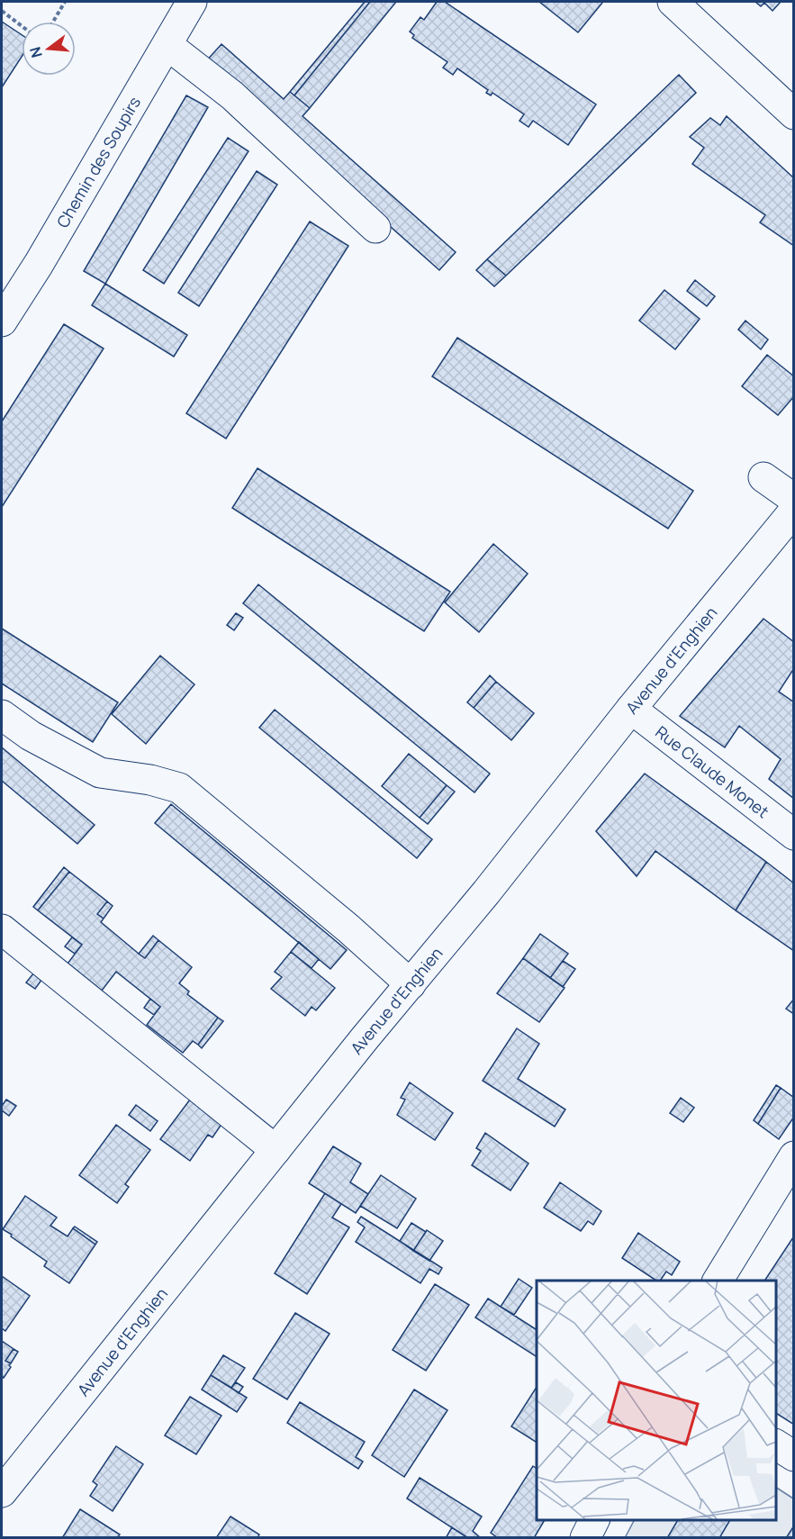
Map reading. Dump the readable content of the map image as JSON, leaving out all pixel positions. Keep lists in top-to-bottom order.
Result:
{
  "streets": {
    "main road": ["Chemin des Soupirs", "Avenue d'Enghien", "Rue Claude Monet"]
  },
  "crossings": [
    ["Avenue d'Enghien", "Rue Claude Monet"]
  ],
  "north": "left"
}
